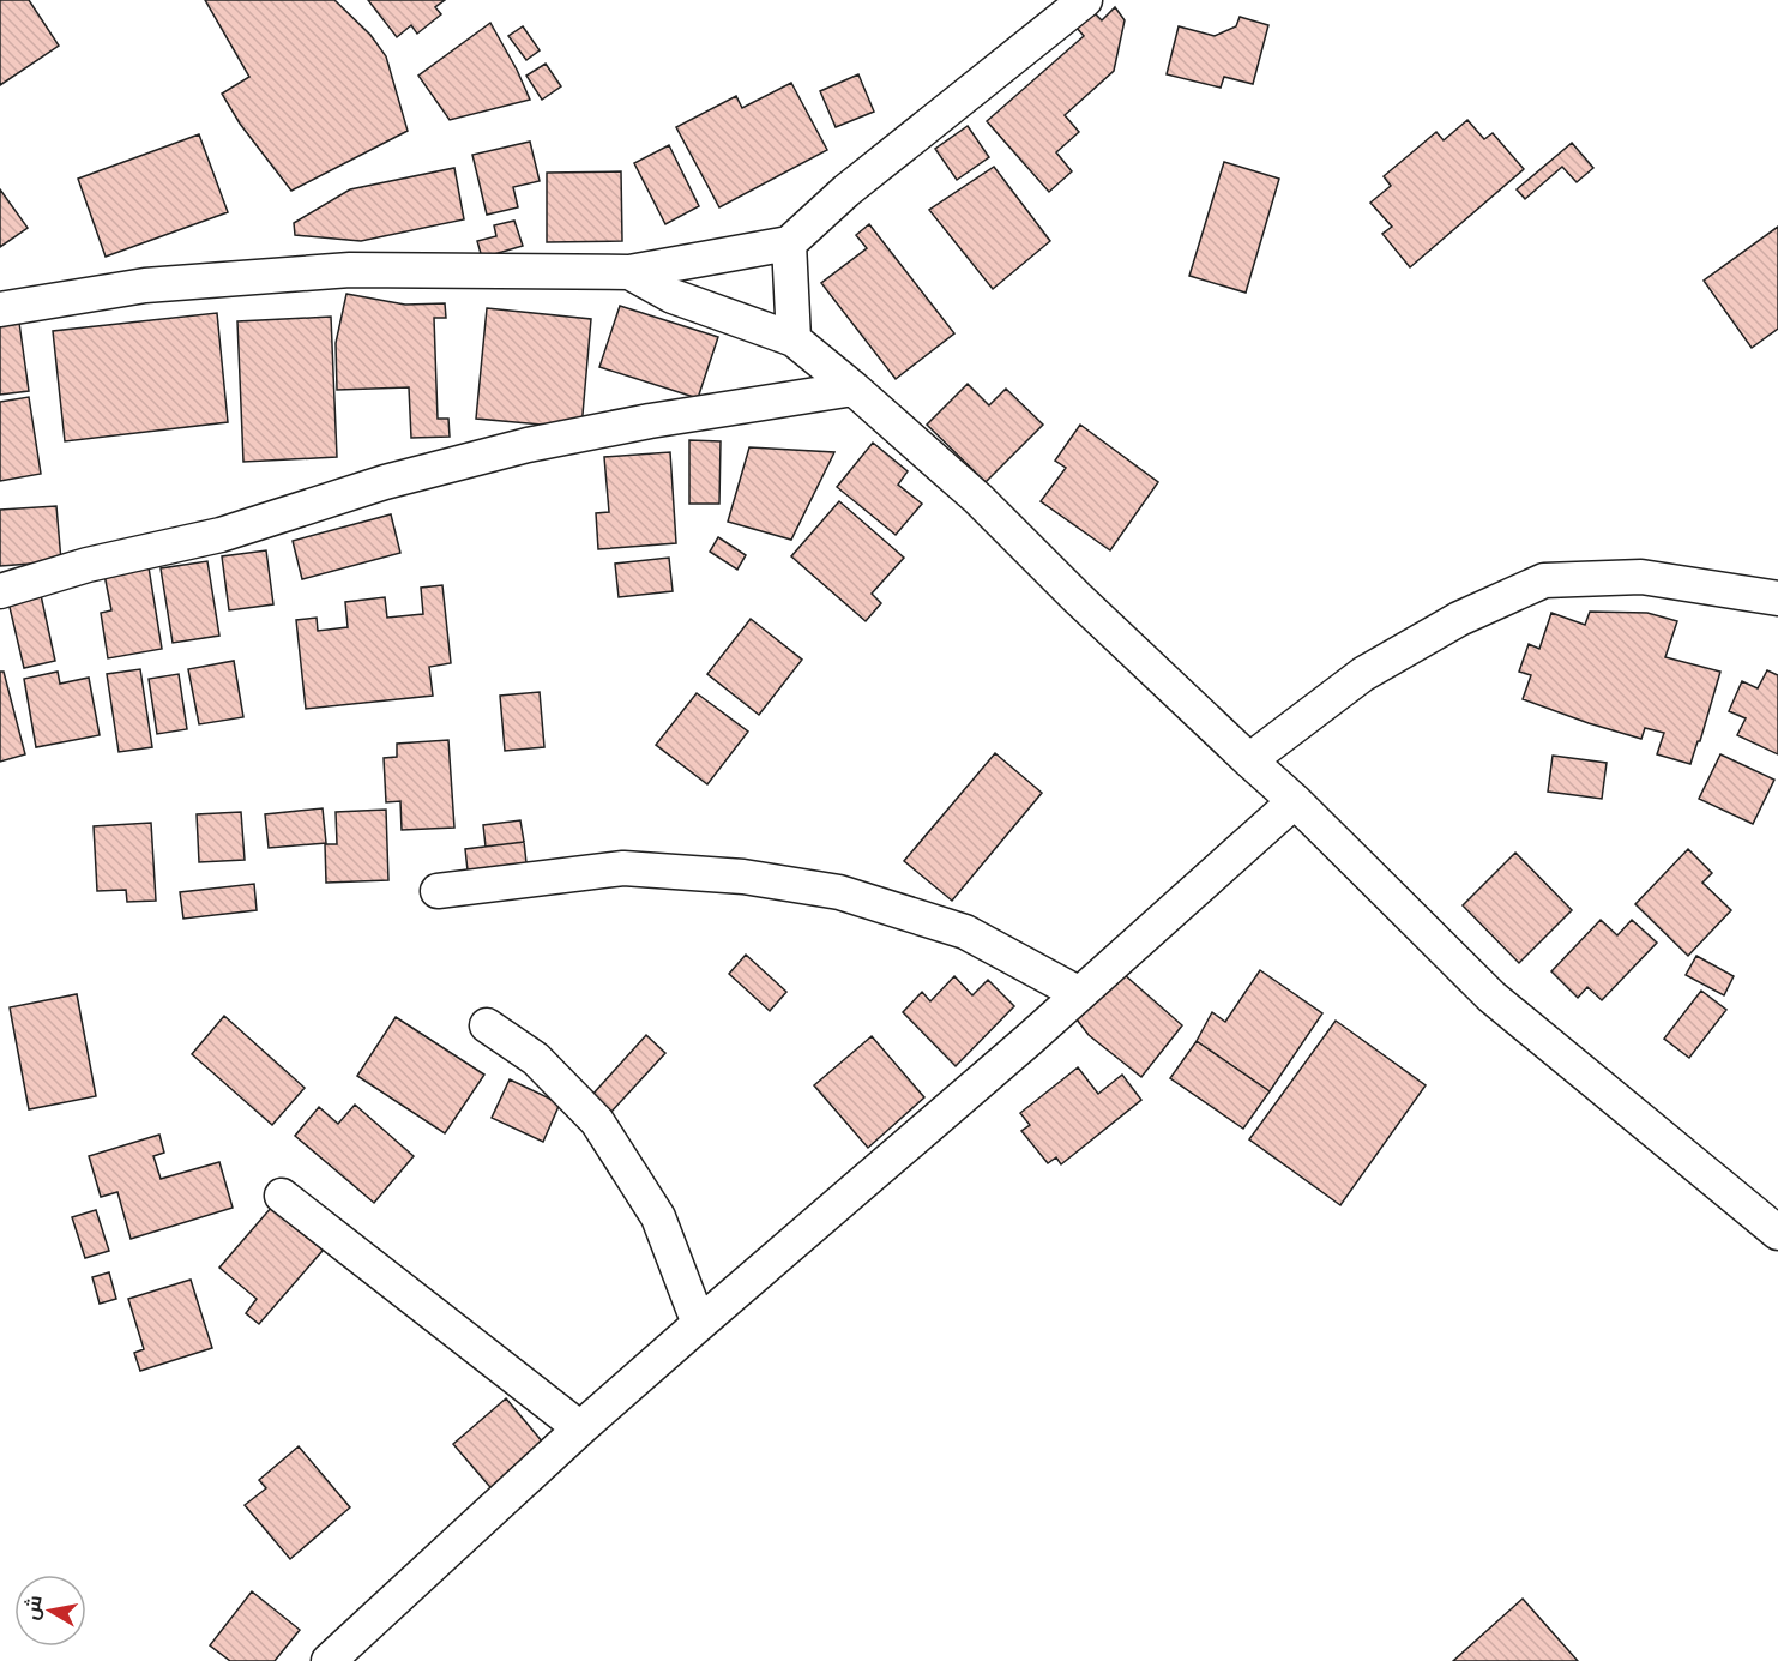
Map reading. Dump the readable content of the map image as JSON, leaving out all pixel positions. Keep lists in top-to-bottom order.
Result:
{
  "north": "left"
}
